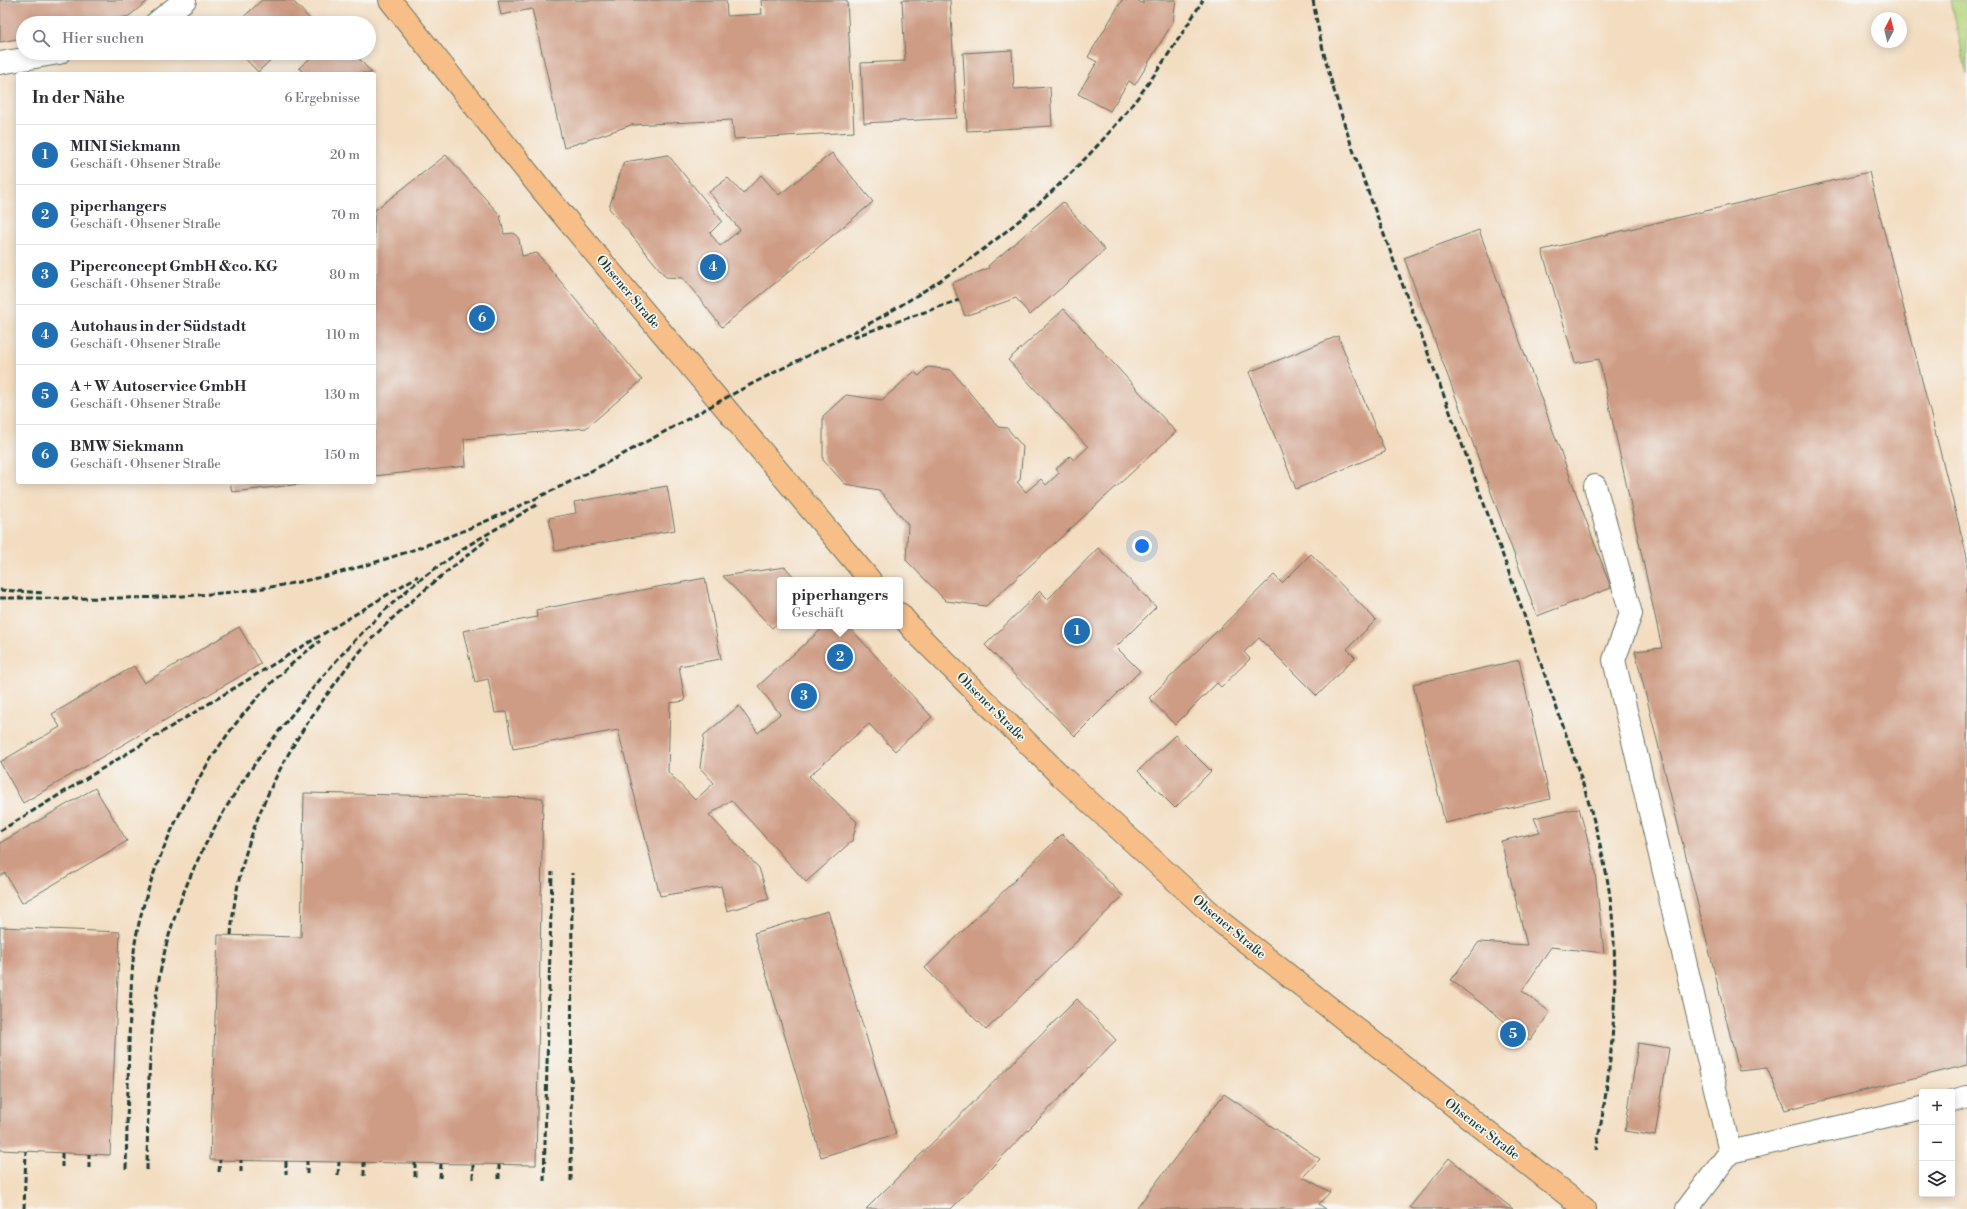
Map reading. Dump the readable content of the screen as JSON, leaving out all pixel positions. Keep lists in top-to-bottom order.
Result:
{
  "streets": {
    "main road": ["Ohsener Straße"]
  },
  "north": "top",
  "page": {
    "search": "Hier suchen",
    "heading": ["In der Nähe", "6 Ergebnisse"],
    "list": [
      {
        "mark": "1",
        "name": "MINI Siekmann",
        "note": "Geschäft · Ohsener Straße",
        "value": "20 m"
      },
      {
        "mark": "2",
        "name": "piperhangers",
        "note": "Geschäft · Ohsener Straße",
        "value": "70 m"
      },
      {
        "mark": "3",
        "name": "Piperconcept GmbH &co. KG",
        "note": "Geschäft · Ohsener Straße",
        "value": "80 m"
      },
      {
        "mark": "4",
        "name": "Autohaus in der Südstadt",
        "note": "Geschäft · Ohsener Straße",
        "value": "110 m"
      },
      {
        "mark": "5",
        "name": "A + W Autoservice GmbH",
        "note": "Geschäft · Ohsener Straße",
        "value": "130 m"
      },
      {
        "mark": "6",
        "name": "BMW Siekmann",
        "note": "Geschäft · Ohsener Straße",
        "value": "150 m"
      }
    ],
    "pins": [
      "4",
      "6",
      "1",
      "2",
      "3",
      "5"
    ],
    "popup": ["piperhangers", "Geschäft"],
    "map_buttons": ["+", "−"]
  }
}
